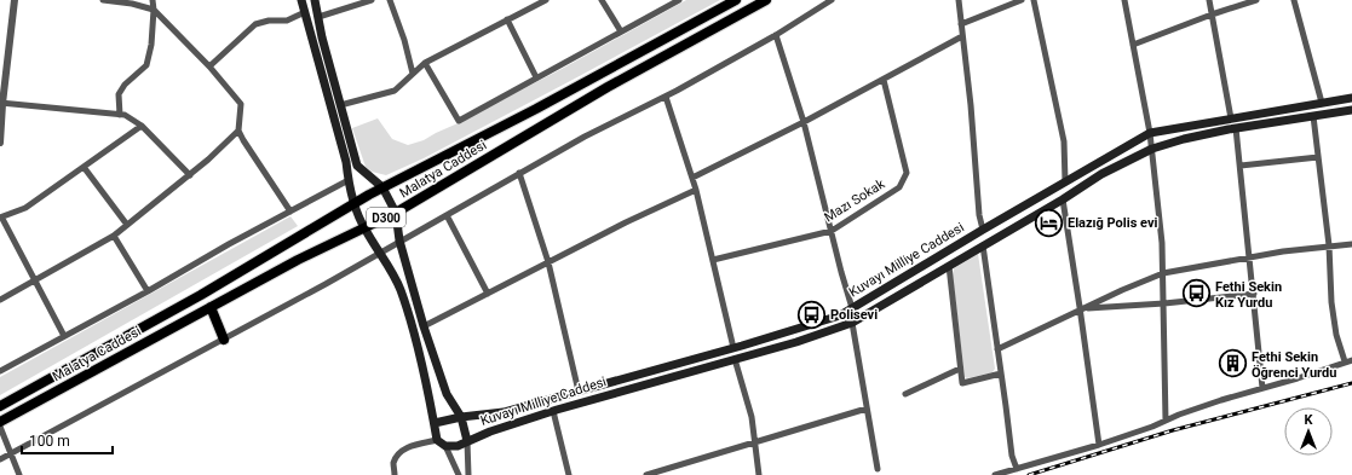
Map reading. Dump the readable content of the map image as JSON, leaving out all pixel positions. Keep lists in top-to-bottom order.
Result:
{
  "streets": {
    "highway": ["Malatya Caddesi", "D300"],
    "main road": ["Kuvayı Milliye Caddesi"],
    "street": ["Mazı Sokak"]
  },
  "crossings": [
    ["Malatya Caddesi", "Kuvayı Milliye Caddesi"]
  ],
  "places": {
    "hotel": ["Elazığ Polis evi"],
    "bus stop": ["Fethi Sekin Kız Yurdu", "Polisevi"],
    "building": ["Fethi Sekin Öğrenci Yurdu"]
  },
  "scale_bar": "100 m",
  "north": "top"
}
